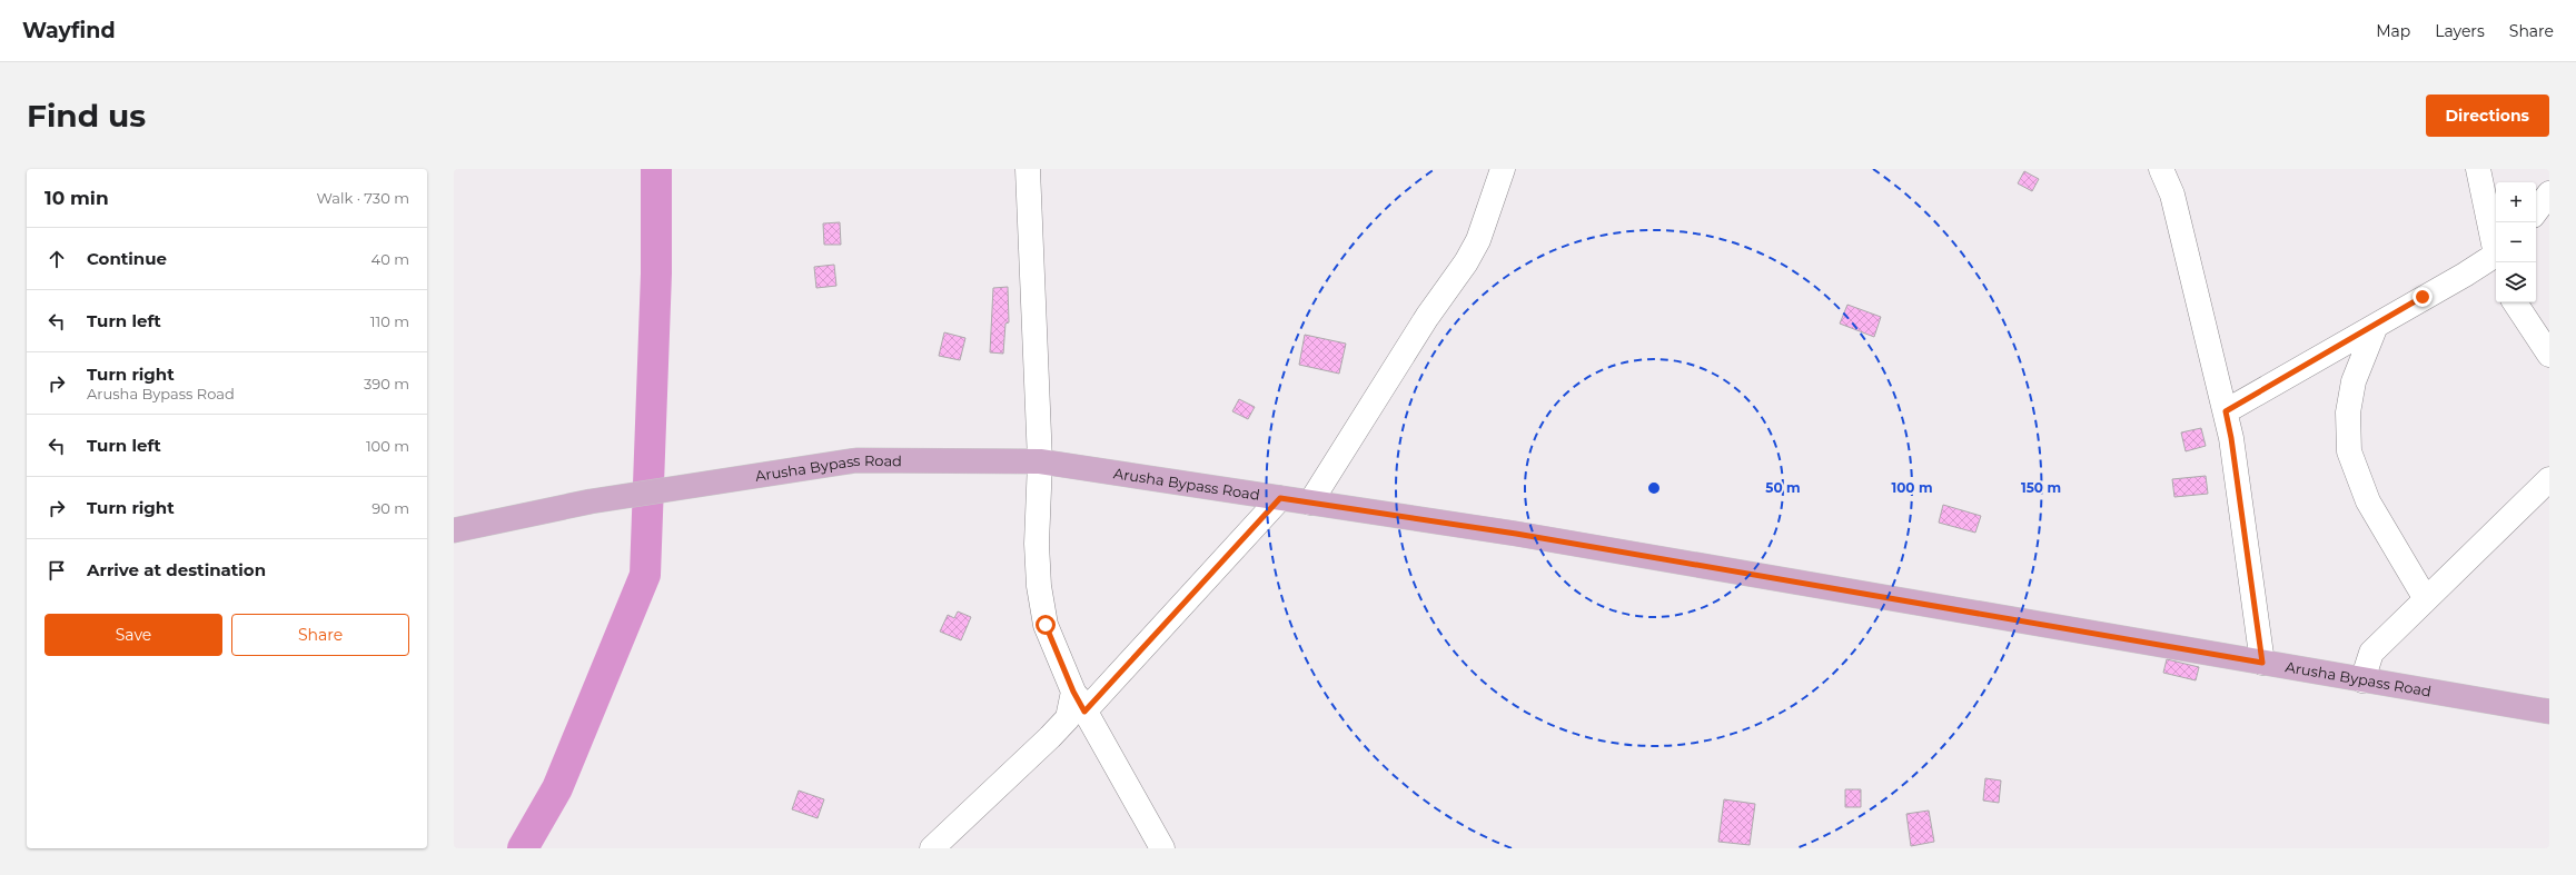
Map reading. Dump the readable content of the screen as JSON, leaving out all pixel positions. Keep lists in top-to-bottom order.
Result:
{
  "streets": {
    "main road": ["Arusha Bypass Road"]
  },
  "page": {
    "header": "Wayfind",
    "nav": ["Map", "Layers", "Share"],
    "buttons": [
      "Directions",
      ["Save", "Share"]
    ],
    "title": "Find us",
    "heading": ["10 min", "Walk · 730 m"],
    "map_buttons": ["+", "−"],
    "list": [
      ["Continue", "40 m"],
      ["Turn left", "110 m"],
      ["Turn right", "Arusha Bypass Road", "390 m"],
      ["Turn left", "100 m"],
      ["Turn right", "90 m"],
      "Arrive at destination"
    ]
  },
  "rings": ["50 m", "100 m", "150 m"]
}
